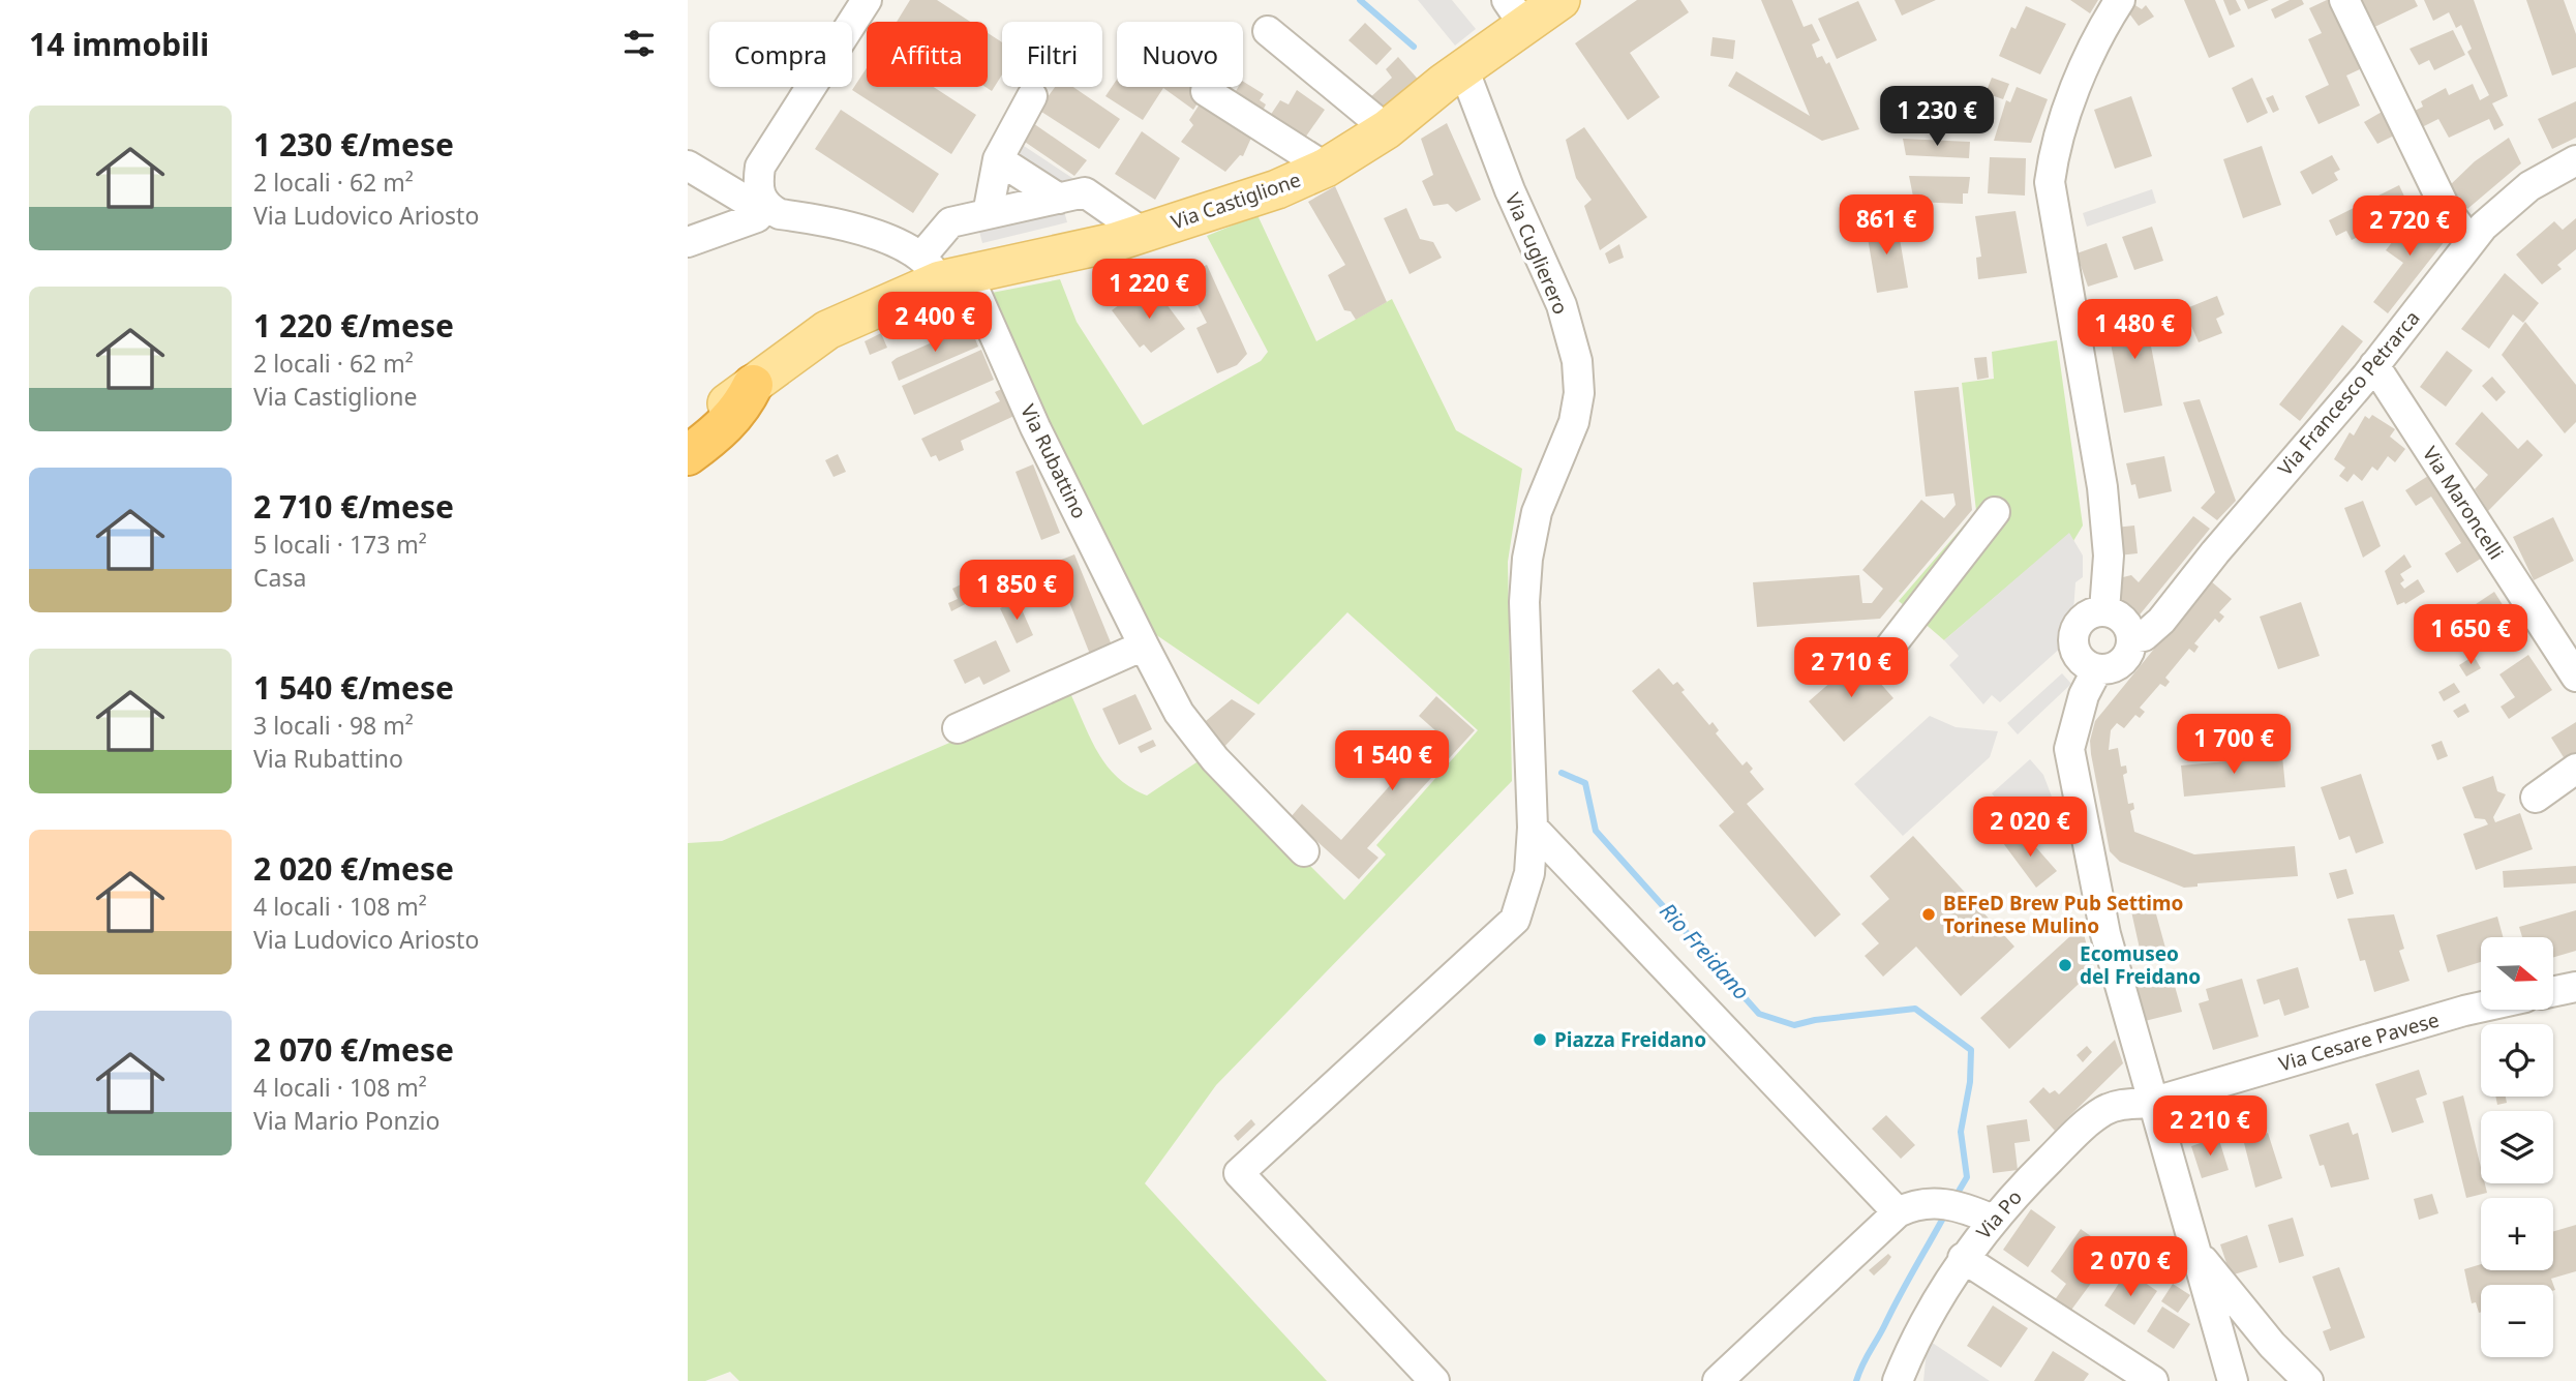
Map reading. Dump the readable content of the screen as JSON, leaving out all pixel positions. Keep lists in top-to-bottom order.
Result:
{
  "streets": {
    "main road": ["Via Castiglione"],
    "street": [
      "Via Cuglierero",
      "Via Francesco Petrarca",
      "Via Rubattino",
      "Via Maroncelli",
      "Via Cesare Pavese",
      "Via Po"
    ]
  },
  "crossings": [
    ["Via Castiglione", "Via Cuglierero"],
    ["Via Castiglione", "Via Rubattino"],
    ["Via Francesco Petrarca", "Via Maroncelli"],
    ["Via Cesare Pavese", "Via Po"]
  ],
  "water": ["Rio Freidano"],
  "places": ["BEFeD Brew Pub Settimo Torinese Mulino", "Ecomuseo del Freidano", "Piazza Freidano"],
  "north": "right",
  "page": {
    "heading": "14 immobili",
    "chip": [
      "Compra",
      "Affitta",
      "Filtri",
      "Nuovo"
    ],
    "price": [
      "1 230 €",
      "861 €",
      "2 720 €",
      "1 220 €",
      "2 400 €",
      "1 480 €",
      "1 850 €",
      "1 650 €",
      "2 710 €",
      "1 700 €",
      "1 540 €",
      "2 020 €",
      "2 210 €",
      "2 070 €"
    ],
    "list": [
      {
        "name": "1 230 €/mese",
        "note": "2 locali · 62 m² · Via Ludovico Ariosto"
      },
      {
        "name": "1 220 €/mese",
        "note": "2 locali · 62 m² · Via Castiglione"
      },
      {
        "name": "2 710 €/mese",
        "note": "5 locali · 173 m² · Casa"
      },
      {
        "name": "1 540 €/mese",
        "note": "3 locali · 98 m² · Via Rubattino"
      },
      {
        "name": "2 020 €/mese",
        "note": "4 locali · 108 m² · Via Ludovico Ariosto"
      },
      {
        "name": "2 070 €/mese",
        "note": "4 locali · 108 m² · Via Mario Ponzio"
      }
    ],
    "map_buttons": ["+", "−"]
  }
}
